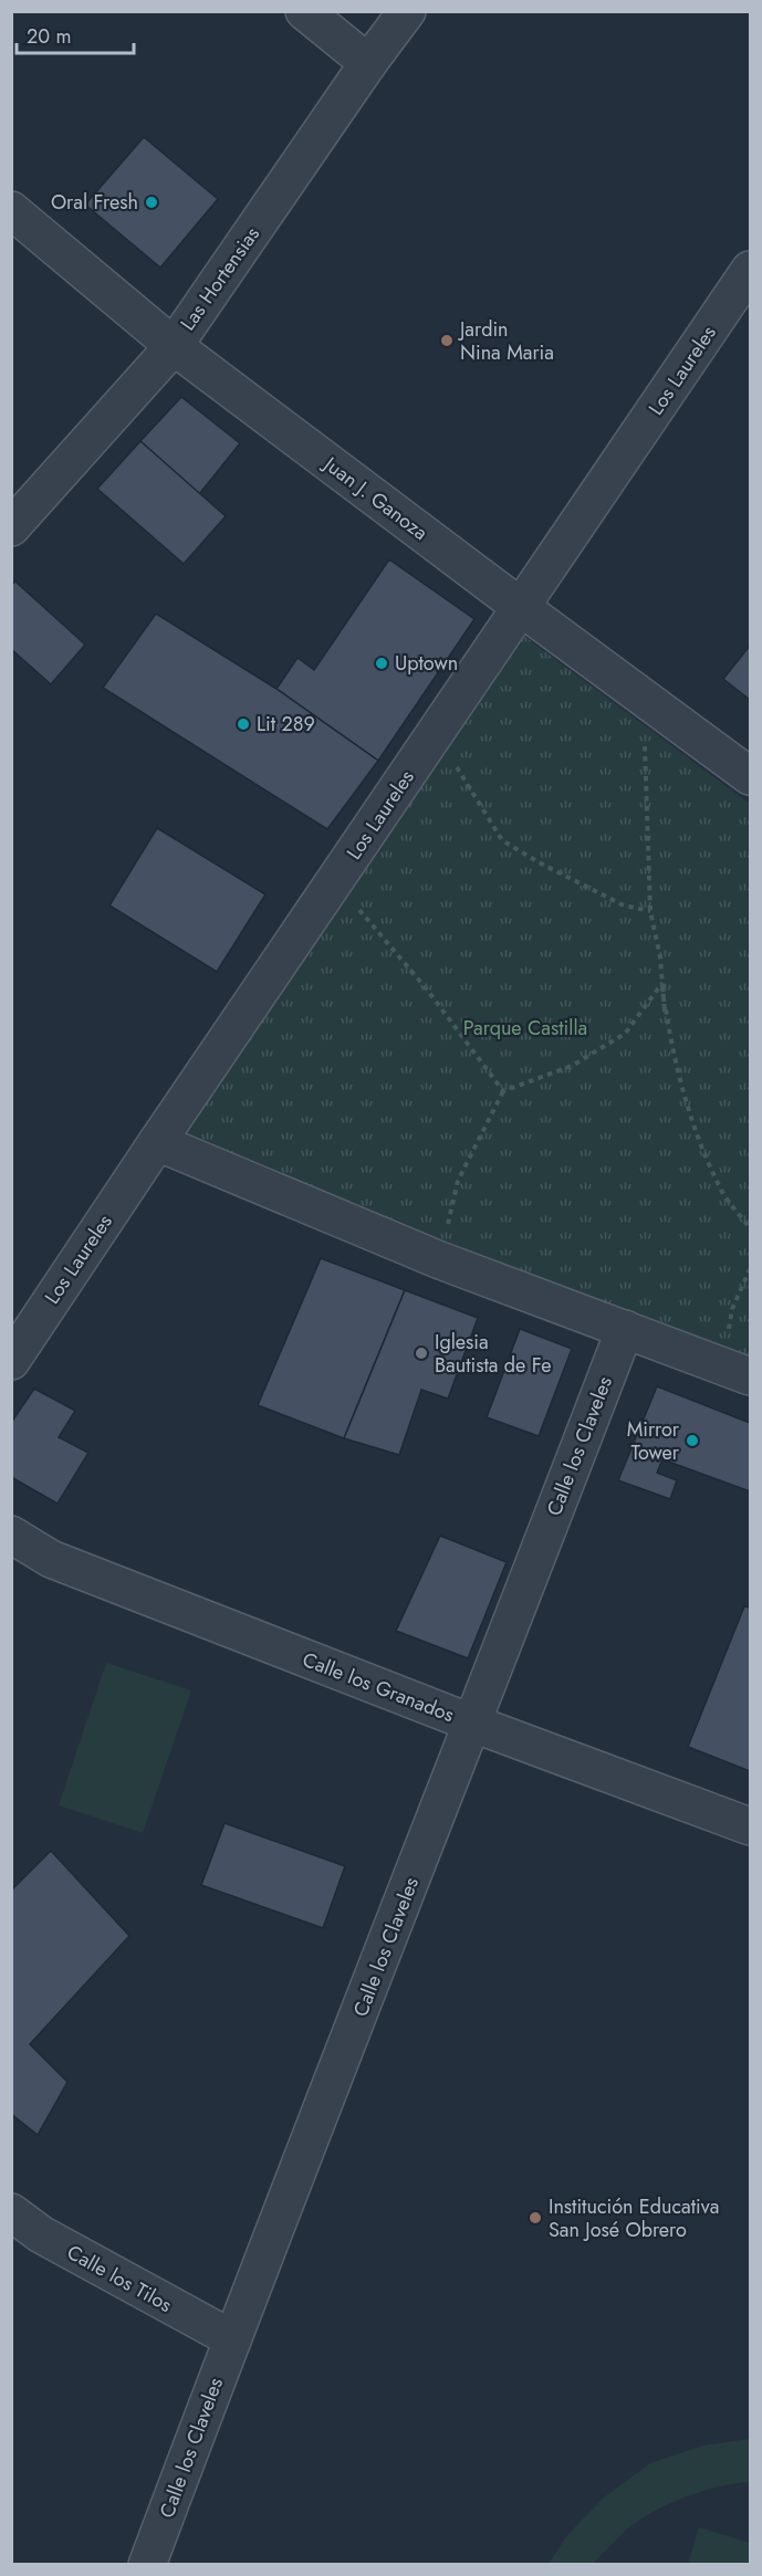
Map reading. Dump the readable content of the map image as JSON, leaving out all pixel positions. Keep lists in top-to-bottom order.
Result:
{
  "streets": {
    "street": [
      "Las Hortensias",
      "Los Laureles",
      "Juan J. Ganoza",
      "Calle los Claveles",
      "Calle los Granados",
      "Calle los Tilos"
    ]
  },
  "crossings": [
    ["Las Hortensias", "Juan J. Ganoza"],
    ["Los Laureles", "Juan J. Ganoza"],
    ["Calle los Claveles", "Calle los Granados"],
    ["Calle los Claveles", "Calle los Tilos"]
  ],
  "parks": ["Parque Castilla"],
  "places": [
    "Oral Fresh",
    "Jardin Nina Maria",
    "Uptown",
    "Lit 289",
    "Iglesia Bautista de Fe",
    "Mirror Tower",
    "Institución Educativa San José Obrero"
  ],
  "scale_bar": "20 m"
}
